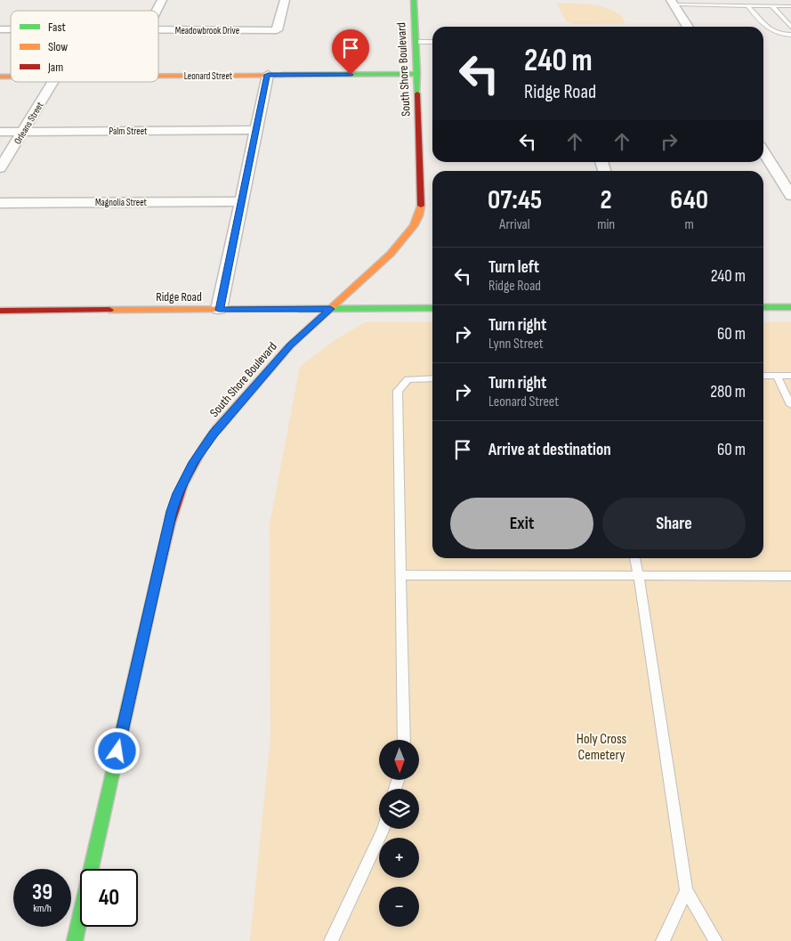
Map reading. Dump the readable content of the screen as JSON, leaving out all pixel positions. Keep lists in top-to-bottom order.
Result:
{
  "streets": {
    "street": [
      "Meadowbrook Drive",
      "South Shore Boulevard",
      "Leonard Street",
      "Orleans Street",
      "Palm Street",
      "Magnolia Street",
      "Ridge Road"
    ]
  },
  "crossings": [
    ["South Shore Boulevard", "Leonard Street"],
    ["South Shore Boulevard", "Ridge Road"],
    ["Orleans Street", "Palm Street"]
  ],
  "parks": ["Holy Cross Cemetery"],
  "legend": ["Fast", "Slow", "Jam"],
  "north": "bottom",
  "page": {
    "turn": ["240 m", "Ridge Road"],
    "eta": [
      "07:45",
      "Arrival",
      "2",
      "min",
      "640",
      "m"
    ],
    "list": [
      {
        "name": "Turn left",
        "note": "Ridge Road",
        "value": "240 m"
      },
      {
        "name": "Turn right",
        "note": "Lynn Street",
        "value": "60 m"
      },
      {
        "name": "Turn right",
        "note": "Leonard Street",
        "value": "280 m"
      },
      {
        "name": "Arrive at destination",
        "value": "60 m"
      }
    ],
    "buttons": ["Exit", "Share"],
    "map_buttons": ["+", "−"],
    "speed": "39 km/h",
    "limit": "40"
  }
}
